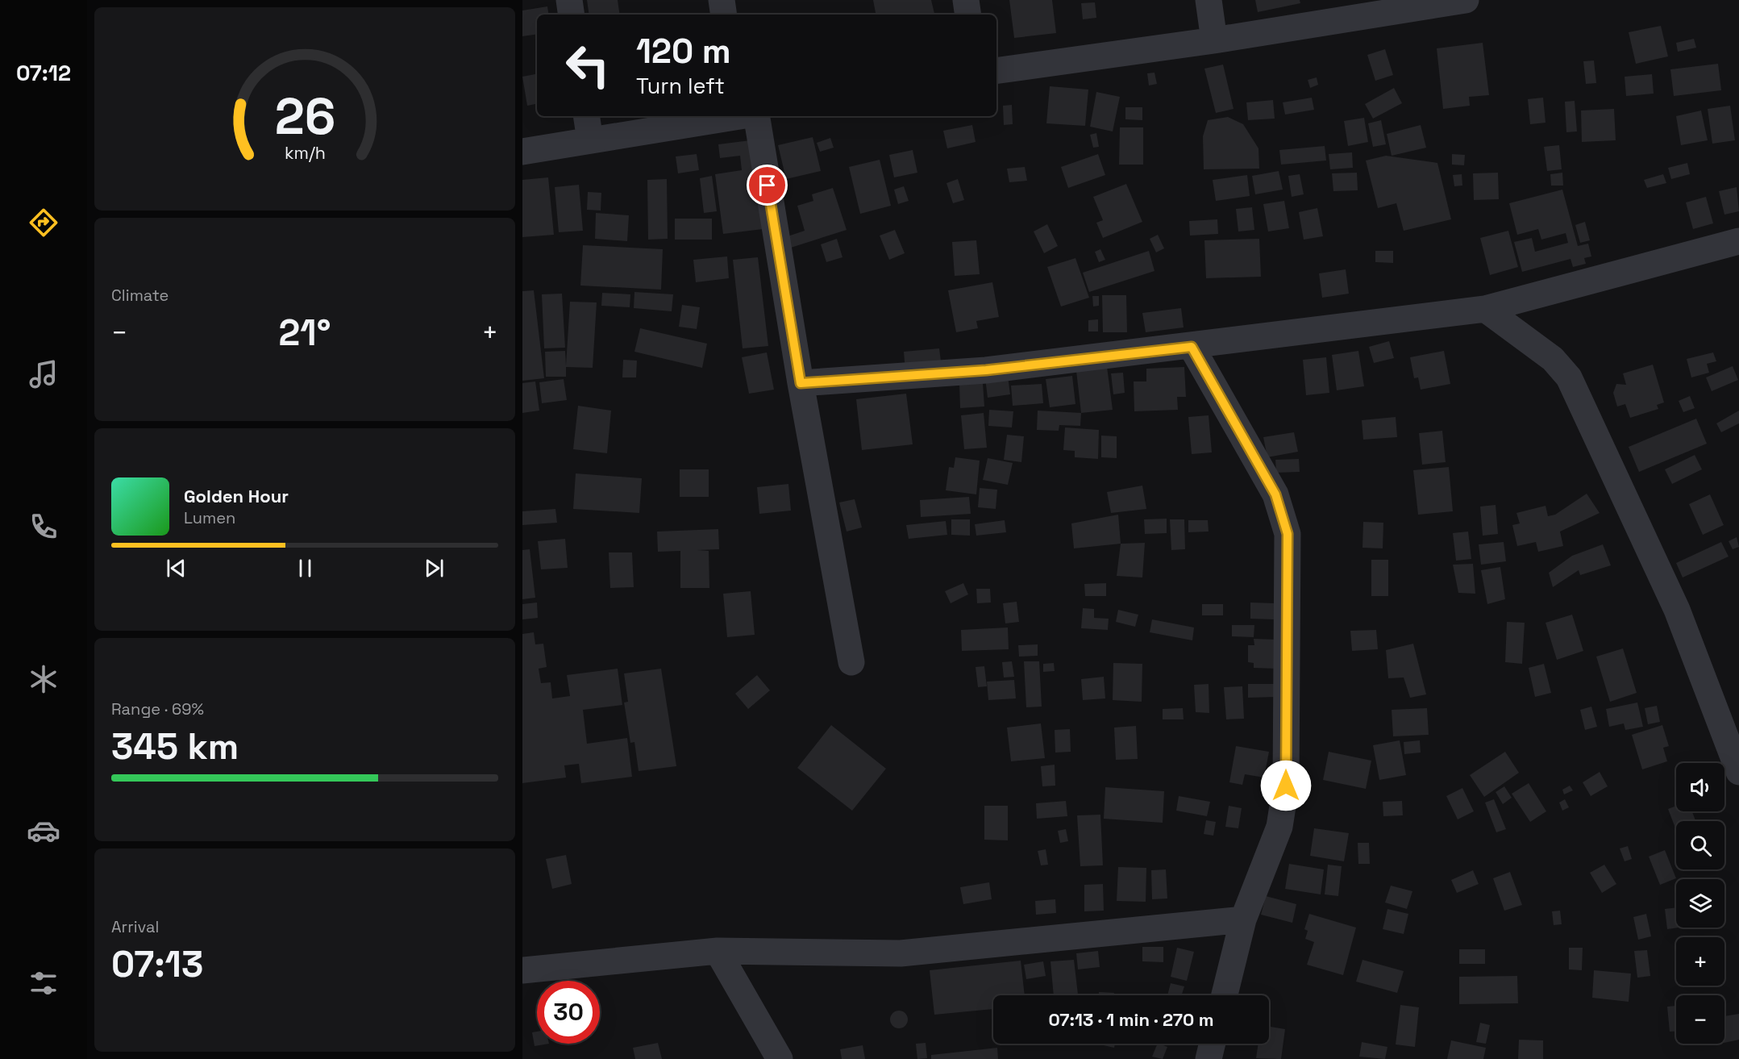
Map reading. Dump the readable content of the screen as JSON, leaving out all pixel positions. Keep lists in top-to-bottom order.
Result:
{
  "page": {
    "tabs": "07:12",
    "turn": ["120 m", "Turn left"],
    "tile": [
      "Climate",
      ["Range · 69%", "345 km"],
      ["Arrival", "07:13"]
    ],
    "heat": ["−", "21°", "+"],
    "song": ["Golden Hour", "Lumen"],
    "map_buttons": ["+", "−"],
    "limit": "30",
    "trip": "07:13 · 1 min · 270 m",
    "gauge": ["26", "km/h"]
  }
}
